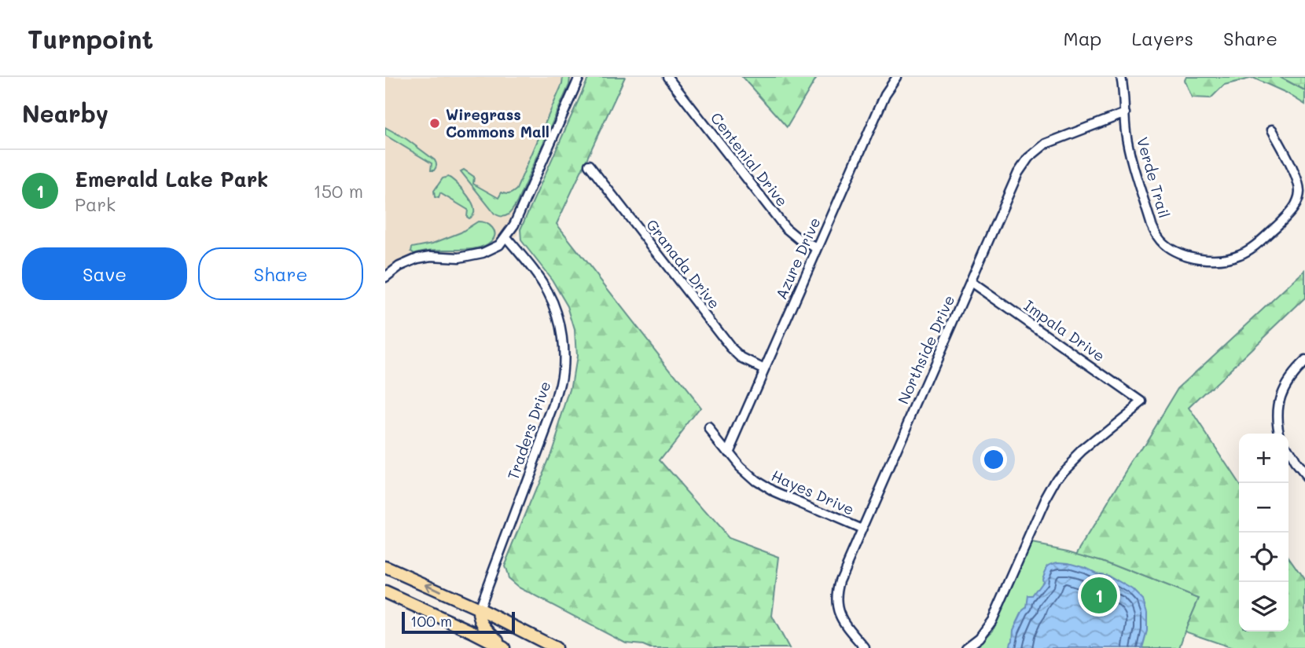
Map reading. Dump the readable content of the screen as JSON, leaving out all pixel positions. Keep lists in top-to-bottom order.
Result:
{
  "streets": {
    "street": [
      "Centenial Drive",
      "Verde Trail",
      "Azure Drive",
      "Granada Drive",
      "Impala Drive",
      "Northside Drive",
      "Traders Drive",
      "Hayes Drive"
    ]
  },
  "crossings": [
    ["Centenial Drive", "Azure Drive"],
    ["Verde Trail", "Northside Drive"],
    ["Azure Drive", "Granada Drive"],
    ["Azure Drive", "Hayes Drive"],
    ["Impala Drive", "Northside Drive"],
    ["Northside Drive", "Hayes Drive"]
  ],
  "places": ["Wiregrass Commons Mall"],
  "scale_bar": "100 m",
  "page": {
    "header": "Turnpoint",
    "nav": ["Map", "Layers", "Share"],
    "heading": "Nearby",
    "list": [
      {
        "mark": "1",
        "name": "Emerald Lake Park",
        "note": "Park",
        "value": "150 m"
      }
    ],
    "buttons": ["Save", "Share"],
    "map_buttons": ["+", "−"],
    "pins": "1",
    "scale": "100 m"
  }
}
